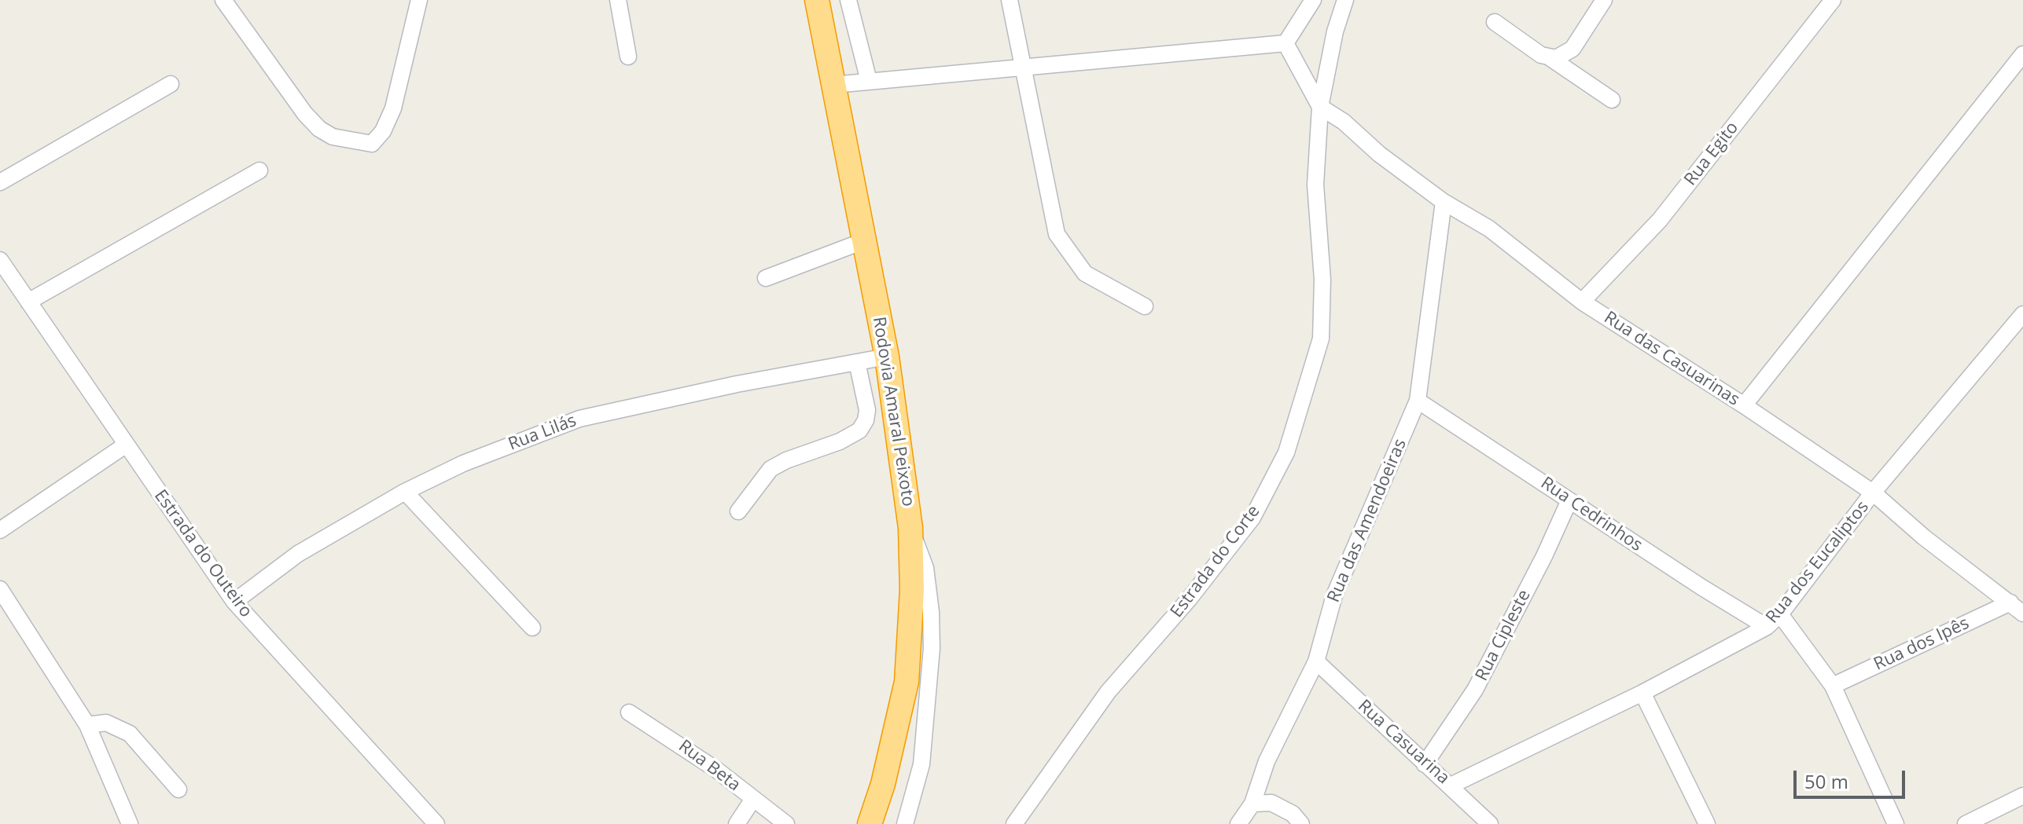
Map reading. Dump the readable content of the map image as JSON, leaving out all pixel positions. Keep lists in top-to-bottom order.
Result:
{
  "streets": {
    "highway": ["Rodovia Amaral Peixoto"],
    "street": [
      "Rua Egito",
      "Rua das Casuarinas",
      "Rua Lilás",
      "Rua Cedrinhos",
      "Rua das Amendoeiras",
      "Estrada do Outeiro",
      "Estrada do Corte",
      "Rua dos Eucaliptos",
      "Rua Cipleste",
      "Rua dos Ipês",
      "Rua Casuarina",
      "Rua Beta"
    ]
  },
  "crossings": [
    ["Rua Egito", "Rua das Casuarinas"],
    ["Rua das Casuarinas", "Rua das Amendoeiras"],
    ["Rua das Casuarinas", "Estrada do Corte"],
    ["Rua das Casuarinas", "Rua dos Eucaliptos"],
    ["Rua das Casuarinas", "Rua dos Ipês"],
    ["Rodovia Amaral Peixoto", "Rua Lilás"],
    ["Rua Lilás", "Estrada do Outeiro"],
    ["Rua Cedrinhos", "Rua das Amendoeiras"],
    ["Rua Cedrinhos", "Rua dos Eucaliptos"],
    ["Rua Cedrinhos", "Rua Cipleste"],
    ["Rua das Amendoeiras", "Rua Casuarina"],
    ["Rua dos Eucaliptos", "Rua Casuarina"],
    ["Rua Cipleste", "Rua Casuarina"]
  ],
  "scale_bar": "50 m"
}
